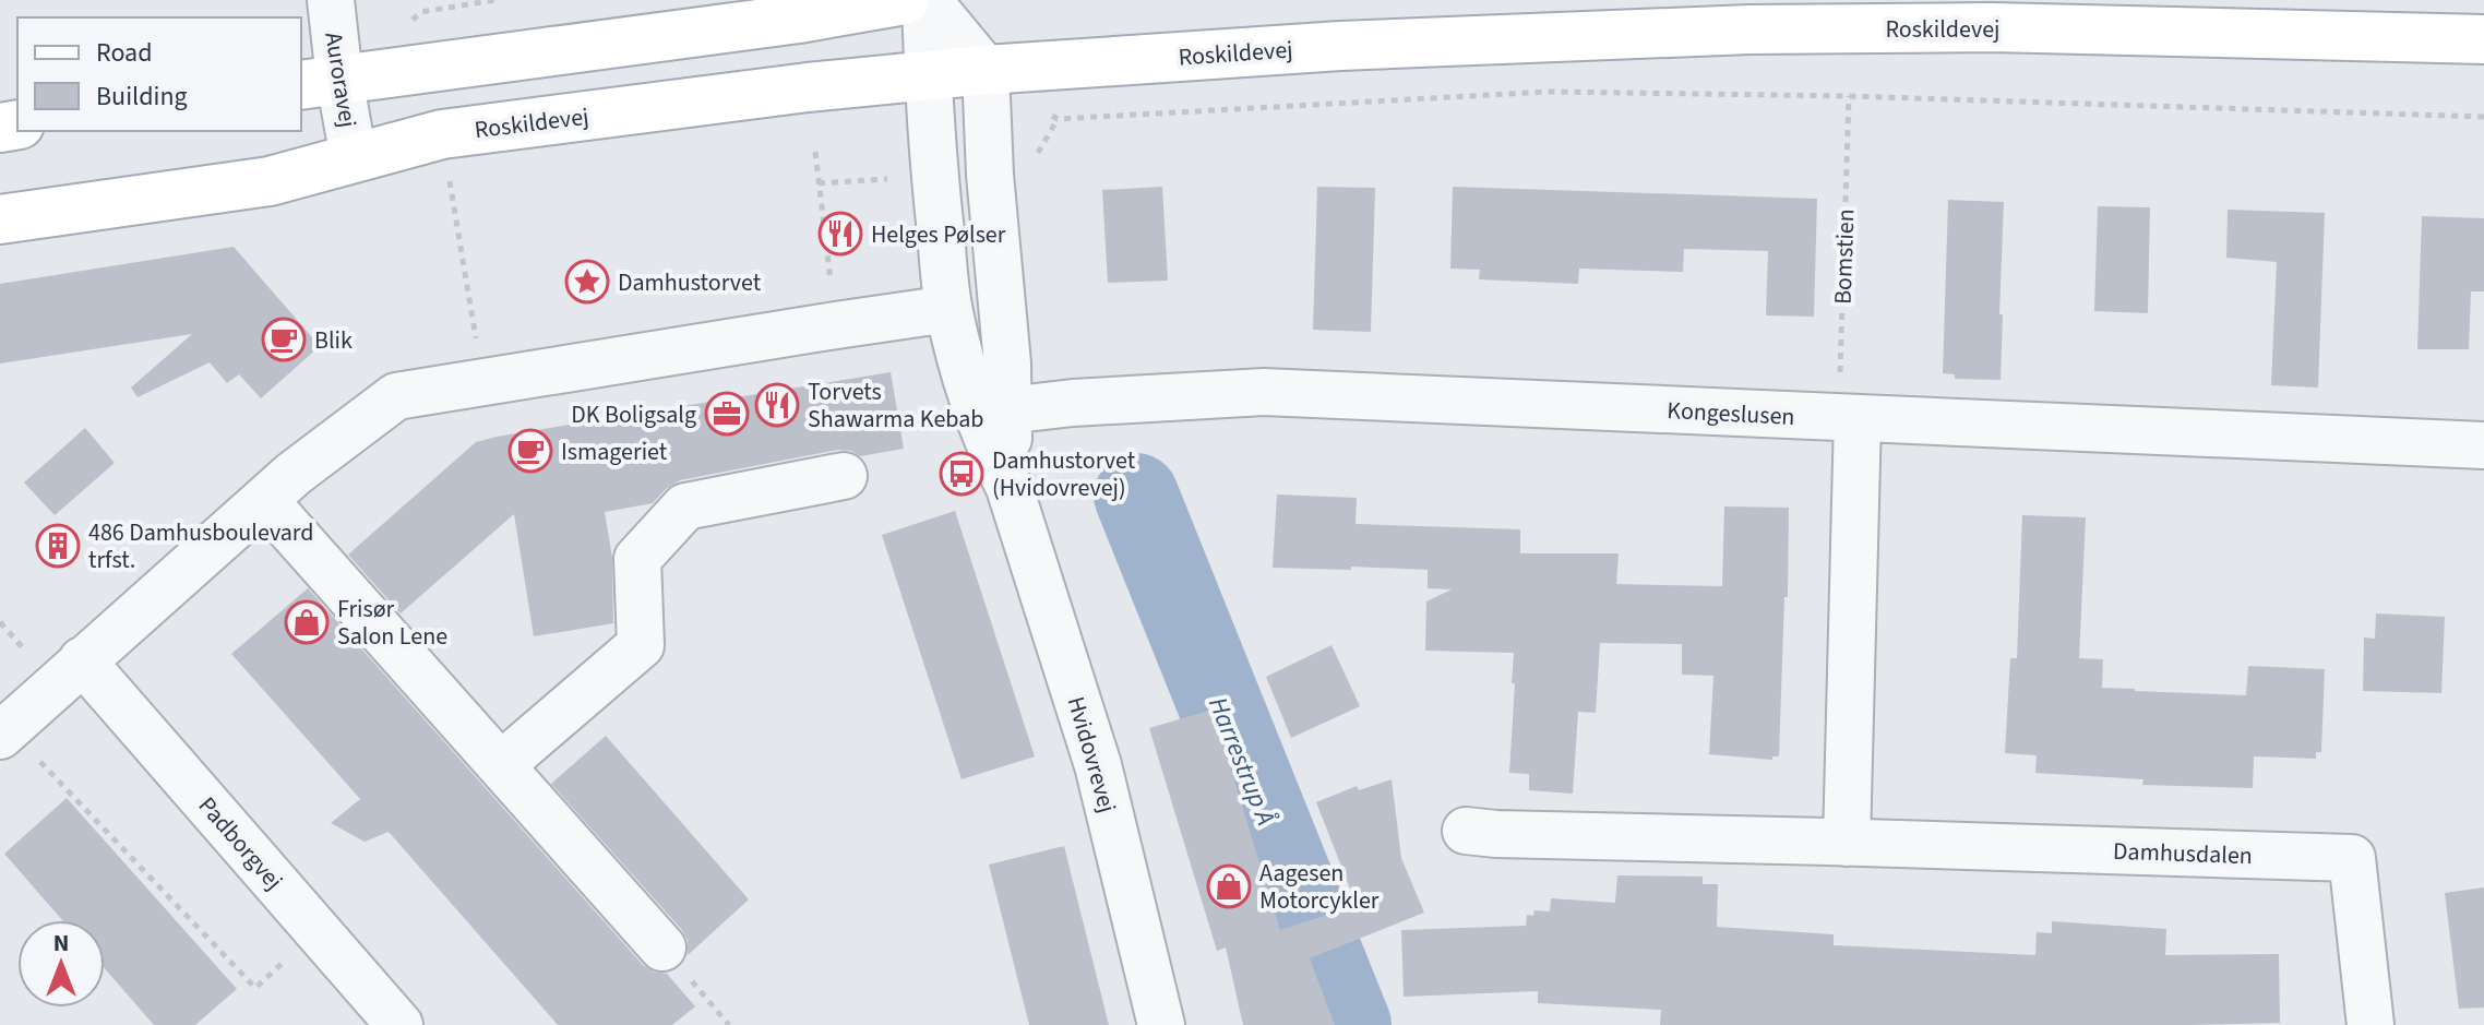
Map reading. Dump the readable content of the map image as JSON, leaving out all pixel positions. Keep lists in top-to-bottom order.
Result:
{
  "streets": {
    "main road": ["Roskildevej"],
    "street": [
      "Auroravej",
      "Kongeslusen",
      "Hvidovrevej",
      "Padborgvej",
      "Damhusdalen"
    ],
    "path": ["Bomstien"]
  },
  "crossings": [
    ["Roskildevej", "Auroravej"],
    ["Roskildevej", "Hvidovrevej"],
    ["Bomstien", "Kongeslusen"],
    ["Kongeslusen", "Hvidovrevej"]
  ],
  "water": ["Harrestrup Å"],
  "places": {
    "restaurant": ["Helges Pølser", "Torvets Shawarma Kebab"],
    "place": ["Damhustorvet"],
    "cafe": ["Blik", "Ismageriet"],
    "office": ["DK Boligsalg"],
    "bus stop": ["Damhustorvet (Hvidovrevej)"],
    "building": ["486 Damhusboulevard trfst."],
    "shop": ["Frisør Salon Lene", "Aagesen Motorcykler"]
  },
  "legend": ["Road", "Building"],
  "north": "top"
}
